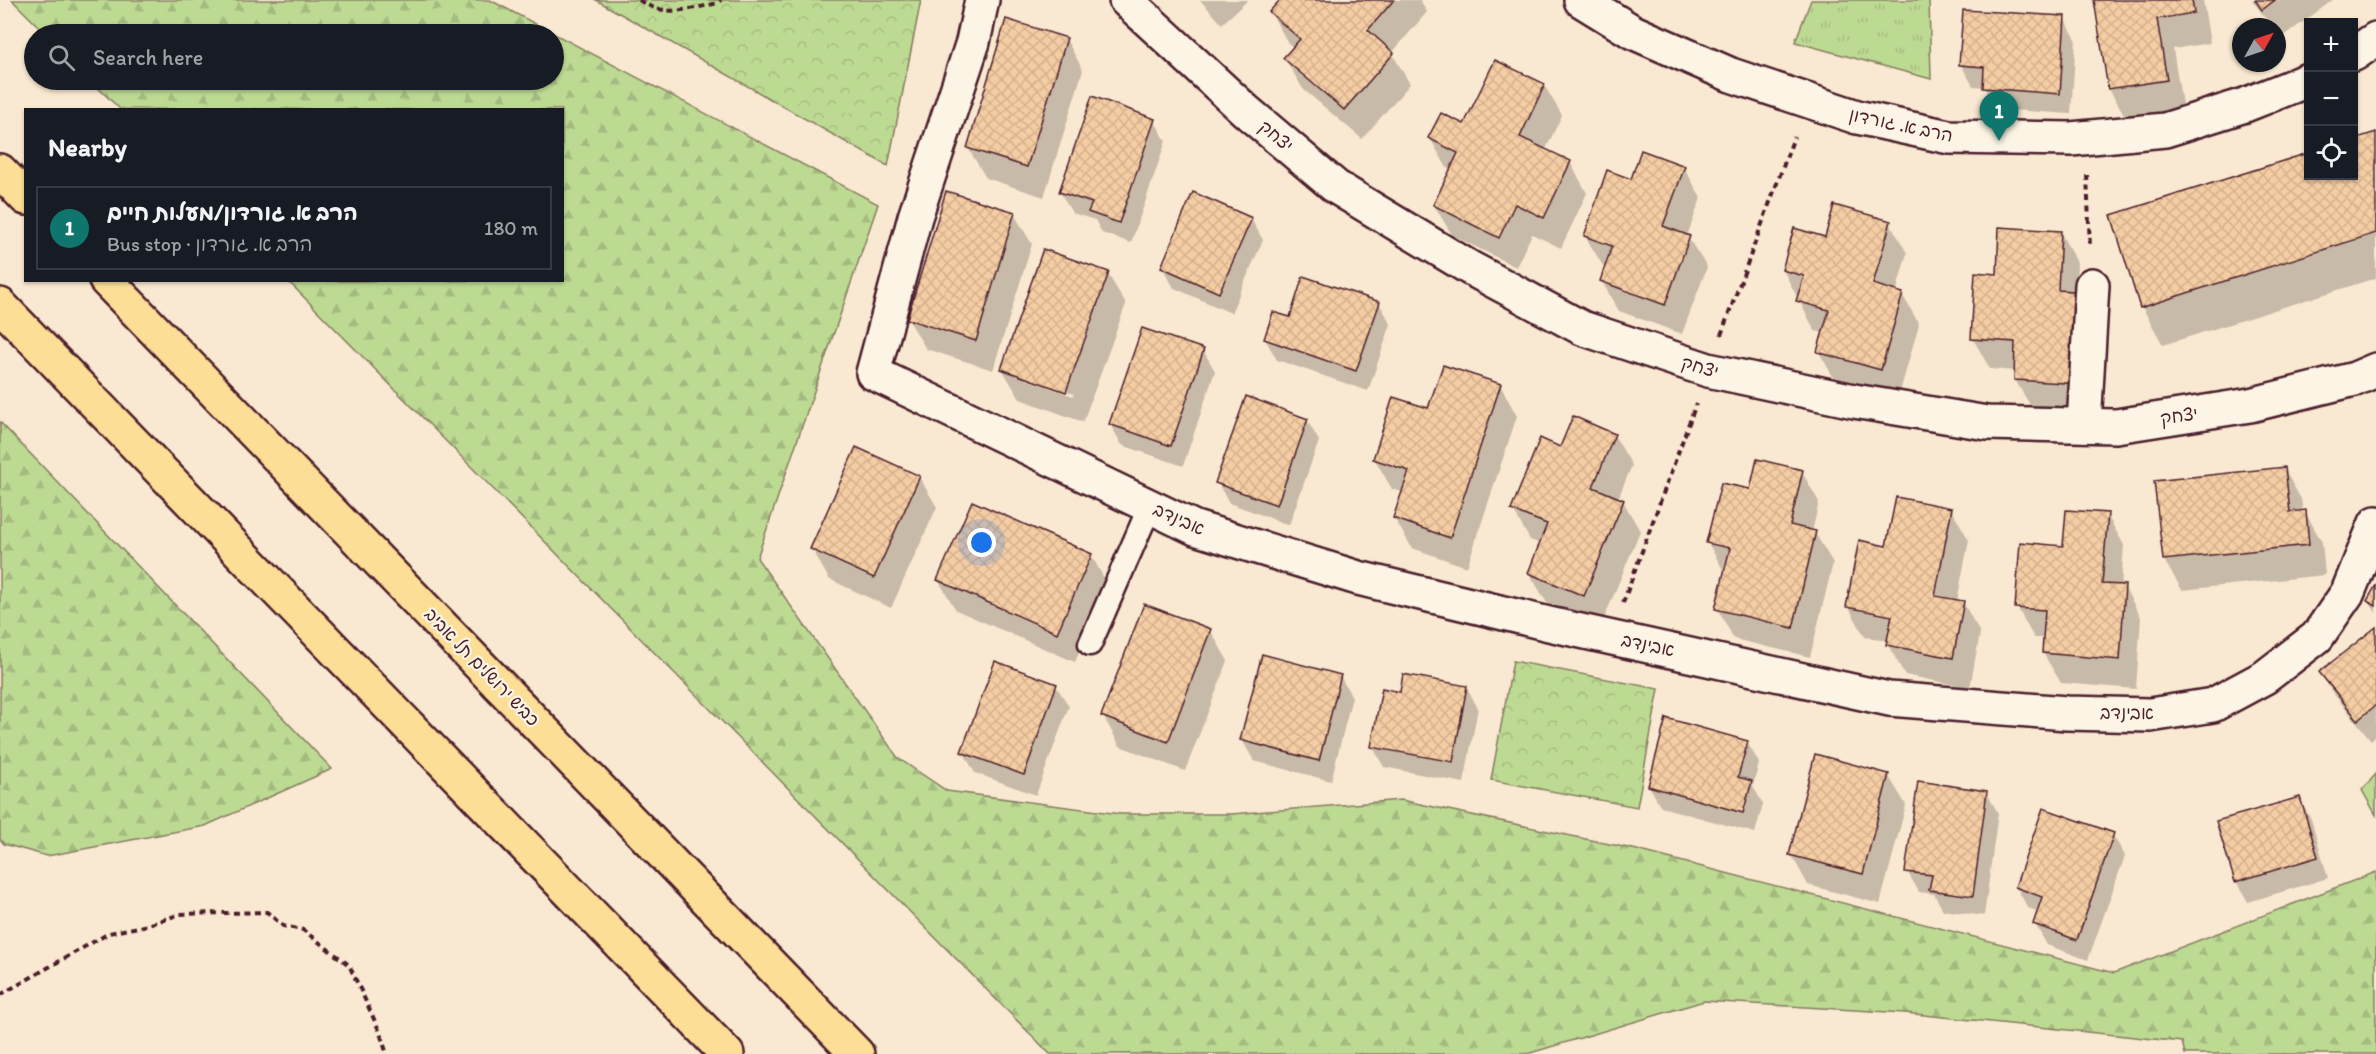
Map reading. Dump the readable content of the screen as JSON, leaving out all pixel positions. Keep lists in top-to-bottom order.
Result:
{
  "streets": {
    "highway": ["כביש ירושלים תל אביב"],
    "street": ["הרב א. גורדון", "יצחק", "אבינדב"]
  },
  "north": "top right",
  "page": {
    "map_buttons": ["+", "−"],
    "search": "Search here",
    "pins": "1",
    "heading": "Nearby",
    "list": [
      {
        "mark": "1",
        "name": "הרב א. גורדון/מעלות חיים",
        "note": "Bus stop · הרב א. גורדון",
        "value": "180 m"
      }
    ]
  }
}
